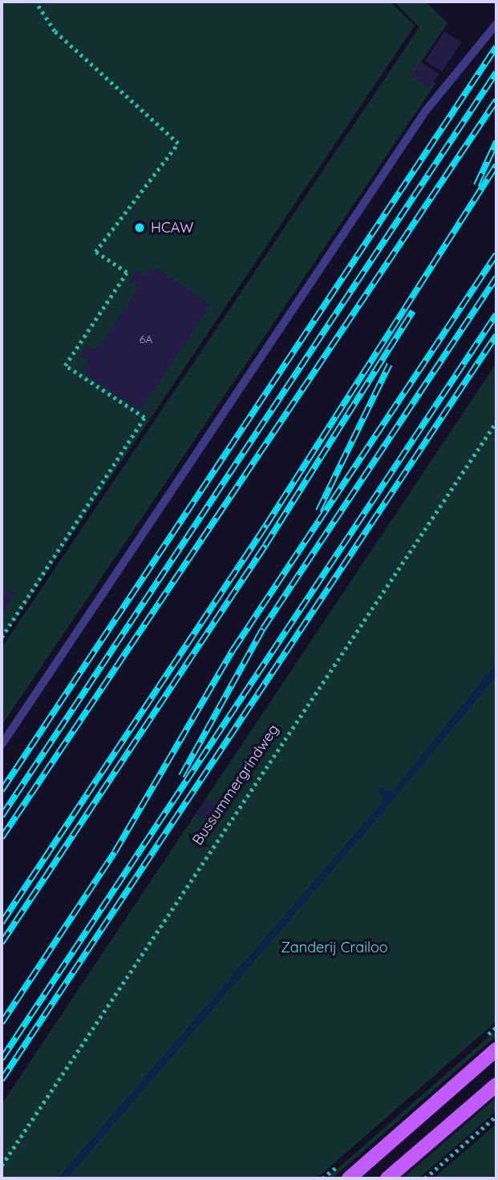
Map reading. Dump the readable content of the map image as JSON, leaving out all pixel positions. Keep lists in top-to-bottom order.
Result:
{
  "streets": {
    "path": ["Bussummergrindweg"]
  },
  "parks": ["Zanderij Crailoo"],
  "places": ["HCAW"],
  "house_numbers": ["6A"]
}
